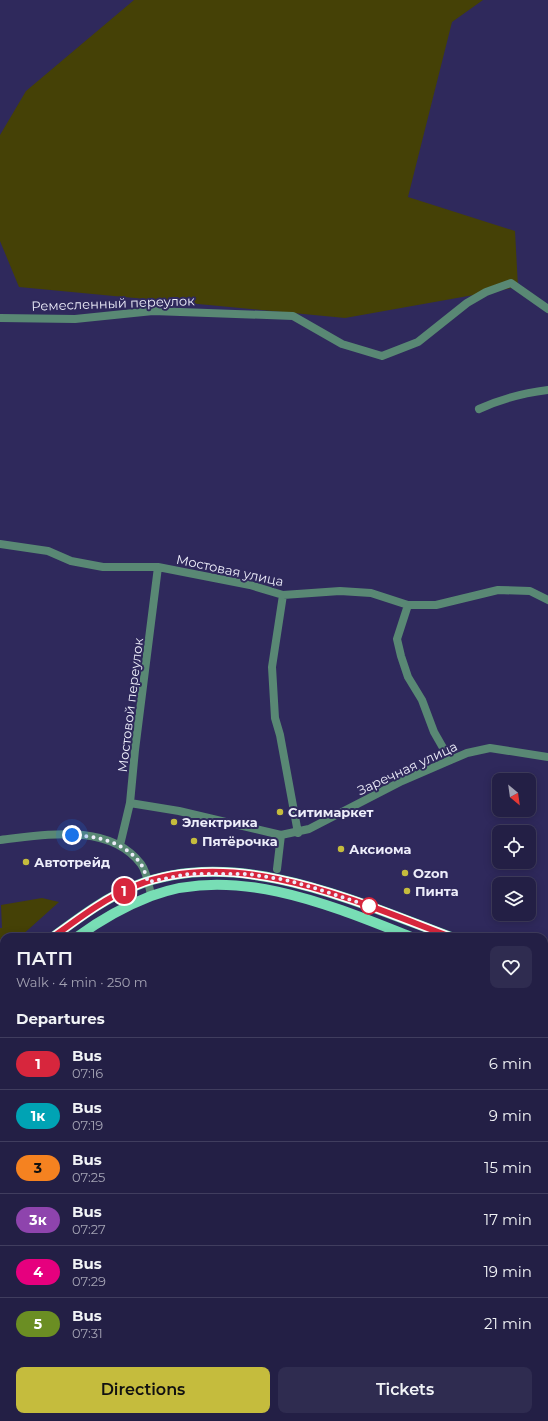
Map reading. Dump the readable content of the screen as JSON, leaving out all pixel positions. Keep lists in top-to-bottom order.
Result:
{
  "streets": {
    "street": [
      "Ремесленный переулок",
      "Мостовая улица",
      "Мостовой переулок",
      "Заречная улица"
    ]
  },
  "crossings": [
    ["Мостовая улица", "Мостовой переулок"],
    ["Мостовой переулок", "Заречная улица"]
  ],
  "places": [
    "Ситимаркет",
    "Электрика",
    "Пятёрочка",
    "Аксиома",
    "Автотрейд",
    "Ozon",
    "Пинта"
  ],
  "lines": ["bus line 1"],
  "north": "bottom right",
  "page": {
    "on_map": "1",
    "heading": [
      ["ПАТП", "Walk · 4 min · 250 m"],
      "Departures"
    ],
    "list": [
      {
        "mark": "1",
        "name": "Bus",
        "note": "07:16",
        "value": "6 min"
      },
      {
        "mark": "1к",
        "name": "Bus",
        "note": "07:19",
        "value": "9 min"
      },
      {
        "mark": "3",
        "name": "Bus",
        "note": "07:25",
        "value": "15 min"
      },
      {
        "mark": "3к",
        "name": "Bus",
        "note": "07:27",
        "value": "17 min"
      },
      {
        "mark": "4",
        "name": "Bus",
        "note": "07:29",
        "value": "19 min"
      },
      {
        "mark": "5",
        "name": "Bus",
        "note": "07:31",
        "value": "21 min"
      }
    ],
    "buttons": ["Directions", "Tickets"]
  }
}
